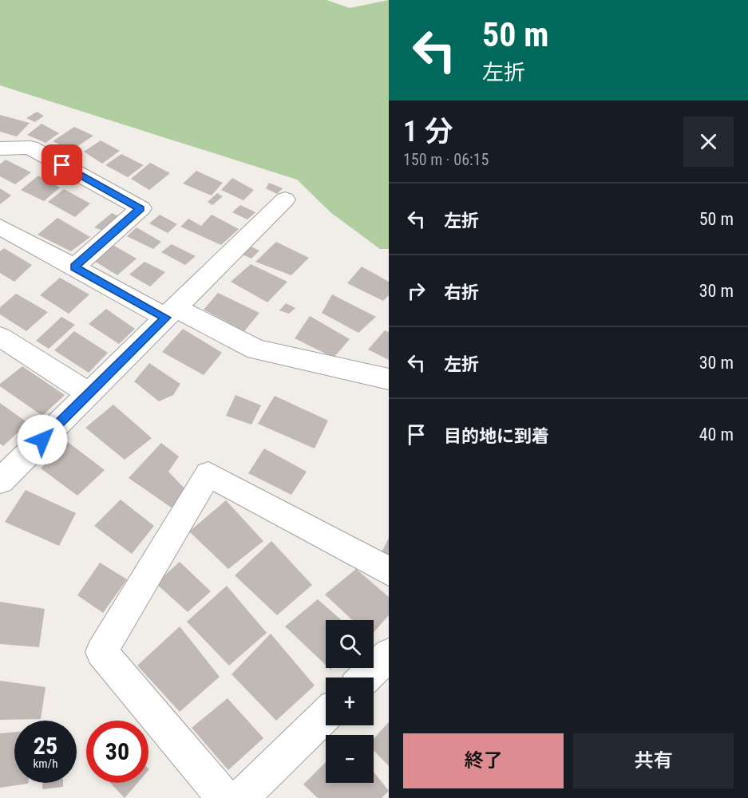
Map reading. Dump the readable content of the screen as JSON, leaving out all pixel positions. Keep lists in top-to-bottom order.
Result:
{
  "page": {
    "turn": ["50 m", "左折"],
    "heading": ["1 分", "150 m · 06:15"],
    "list": [
      {
        "name": "左折",
        "value": "50 m"
      },
      {
        "name": "右折",
        "value": "30 m"
      },
      {
        "name": "左折",
        "value": "30 m"
      },
      {
        "name": "目的地に到着",
        "value": "40 m"
      }
    ],
    "map_buttons": ["+", "−"],
    "speed": "25 km/h",
    "limit": "30",
    "buttons": ["終了", "共有"]
  }
}
